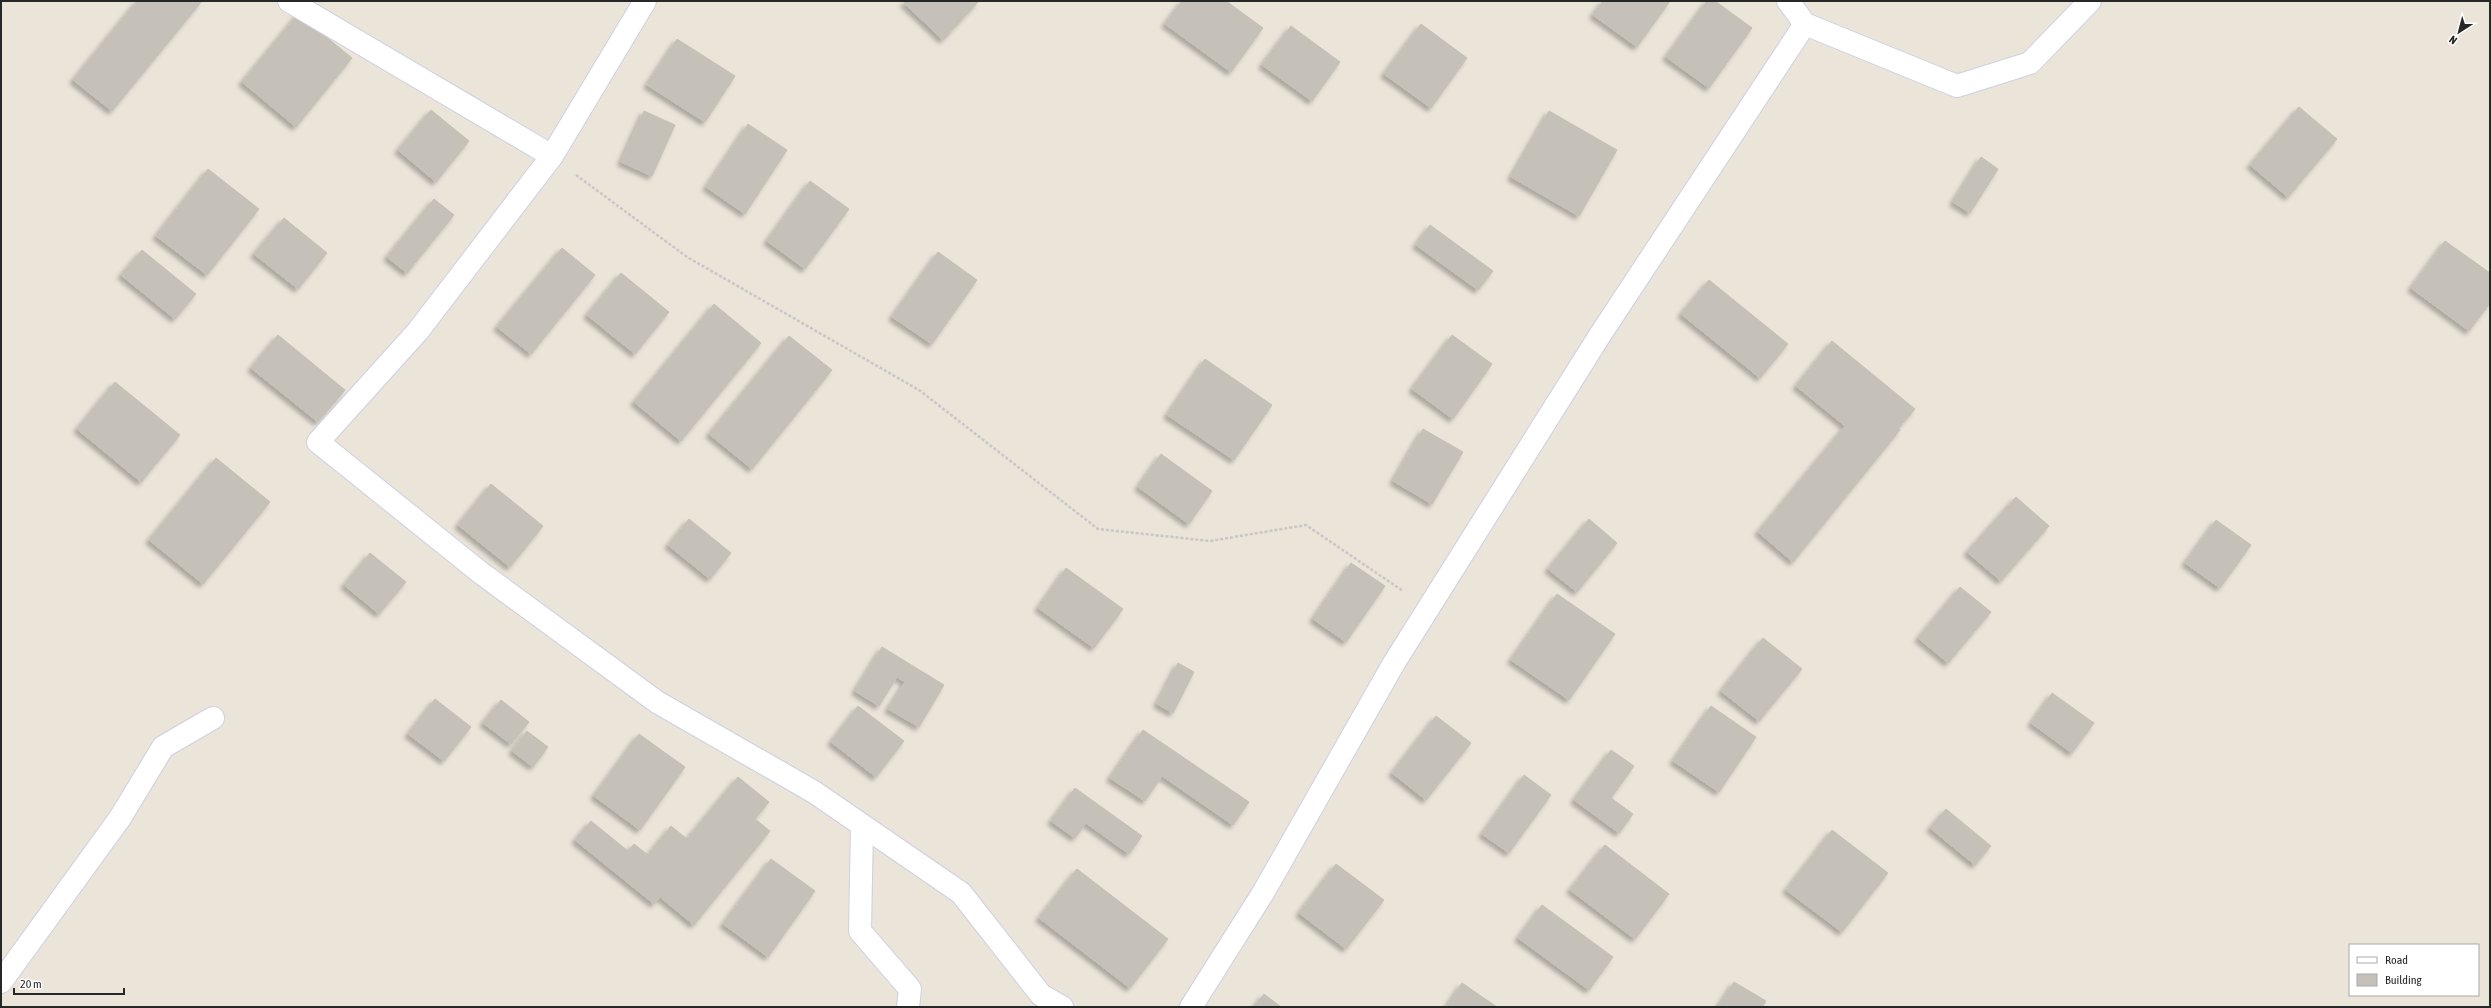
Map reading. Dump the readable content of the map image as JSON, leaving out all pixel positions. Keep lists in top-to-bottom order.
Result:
{
  "legend": ["Road", "Building"],
  "scale_bar": "20 m",
  "north": "bottom left"
}
